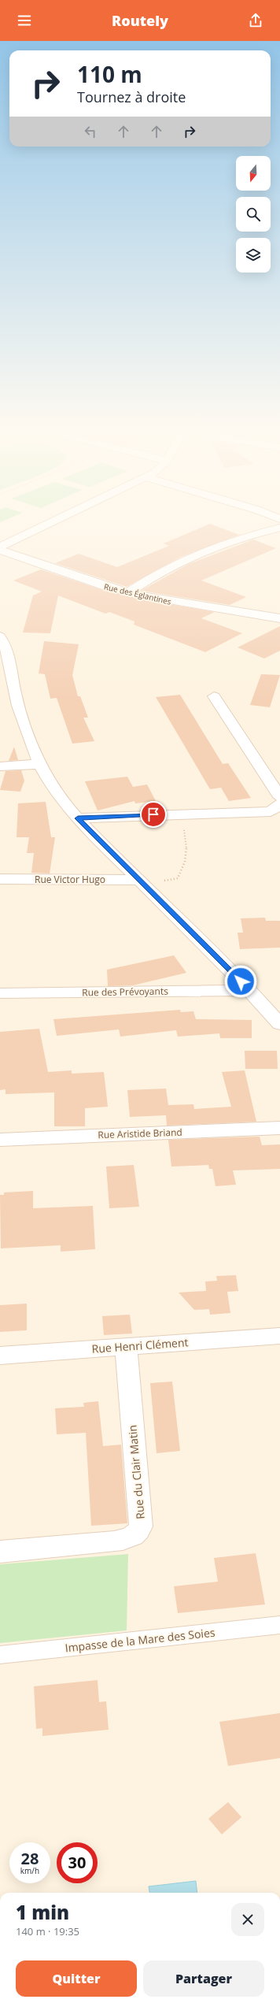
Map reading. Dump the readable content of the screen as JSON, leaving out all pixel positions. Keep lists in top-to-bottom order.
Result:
{
  "streets": {
    "street": [
      "Rue des Églantines",
      "Rue Victor Hugo",
      "Rue des Prévoyants",
      "Rue Aristide Briand",
      "Rue Henri Clément",
      "Rue du Clair Matin"
    ],
    "lane": ["Impasse de la Mare des Soies"]
  },
  "crossings": [
    ["Rue Henri Clément", "Rue du Clair Matin"]
  ],
  "north": "bottom",
  "page": {
    "header": "Routely",
    "turn": ["110 m", "Tournez à droite"],
    "speed": "28 km/h",
    "limit": "30",
    "heading": ["1 min", "140 m · 19:35"],
    "buttons": ["Quitter", "Partager"]
  }
}
